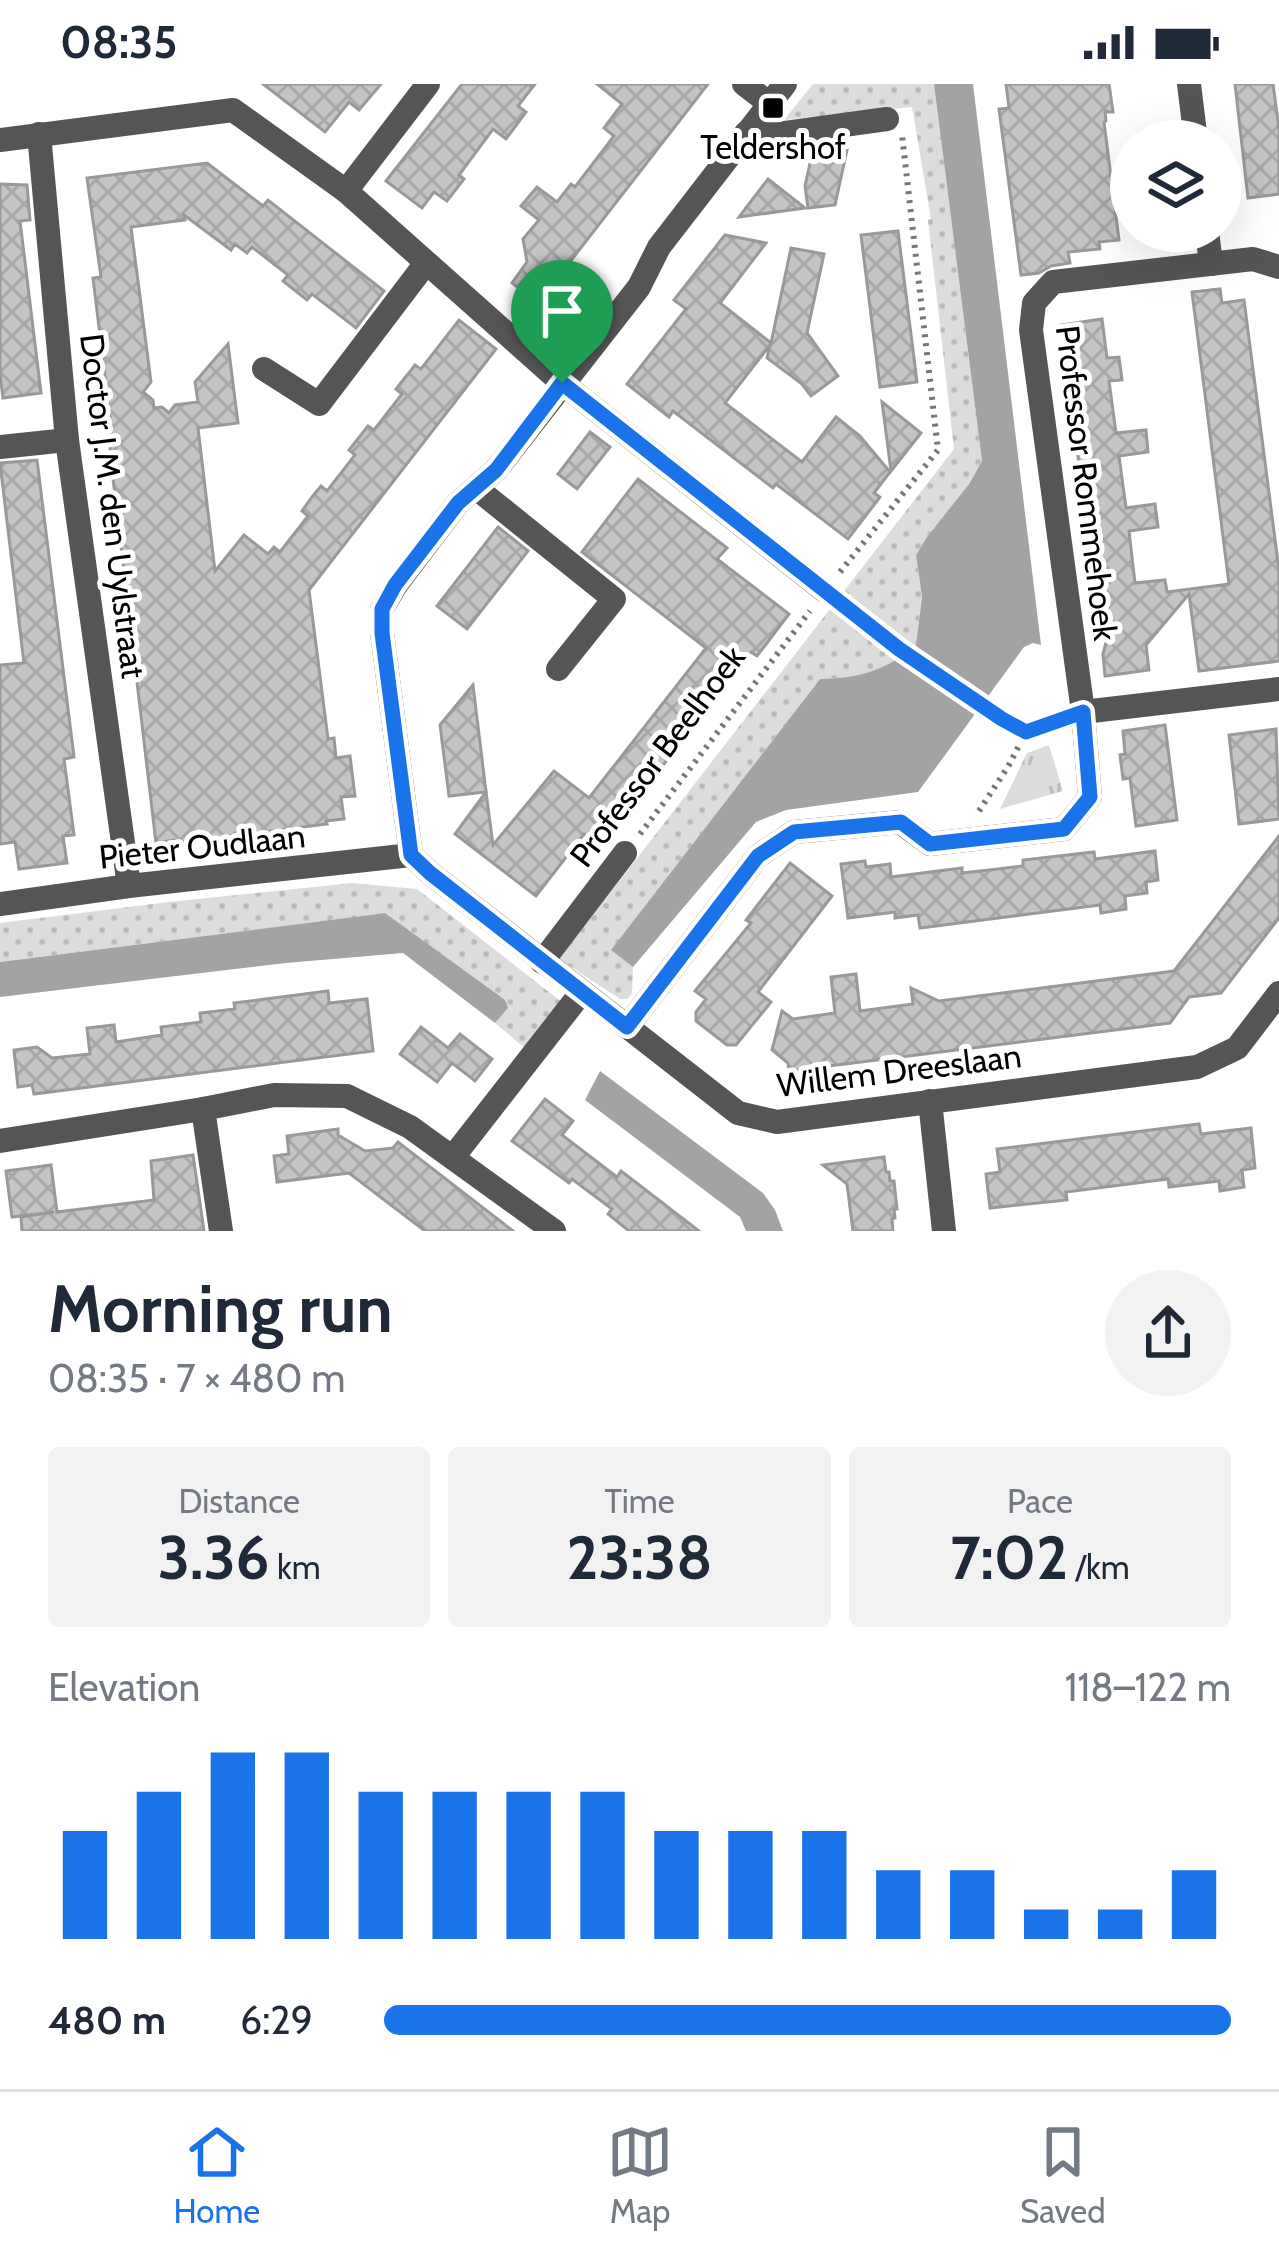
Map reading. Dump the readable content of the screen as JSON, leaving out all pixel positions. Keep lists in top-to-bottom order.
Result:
{
  "streets": {
    "street": [
      "Professor Rommehoek",
      "Doctor J.M. den Uylstraat",
      "Professor Beelhoek",
      "Pieter Oudlaan",
      "Willem Dreeslaan"
    ]
  },
  "crossings": [
    ["Professor Rommehoek", "Willem Dreeslaan"],
    ["Doctor J.M. den Uylstraat", "Pieter Oudlaan"],
    ["Professor Beelhoek", "Willem Dreeslaan"],
    ["Pieter Oudlaan", "Willem Dreeslaan"]
  ],
  "places": {
    "transit": ["Teldershof"]
  },
  "page": {
    "status": "08:35",
    "heading": ["Morning run", "08:35 · 7 × 480 m"],
    "stats": [
      ["Distance", "3.36 km"],
      ["Time", "23:38"],
      ["Pace", "7:02 /km"]
    ],
    "chart": ["Elevation", "118–122 m"],
    "list": [
      {
        "name": "480 m",
        "note": "6:29"
      }
    ],
    "tabs": ["Home", "Map", "Saved"]
  }
}
